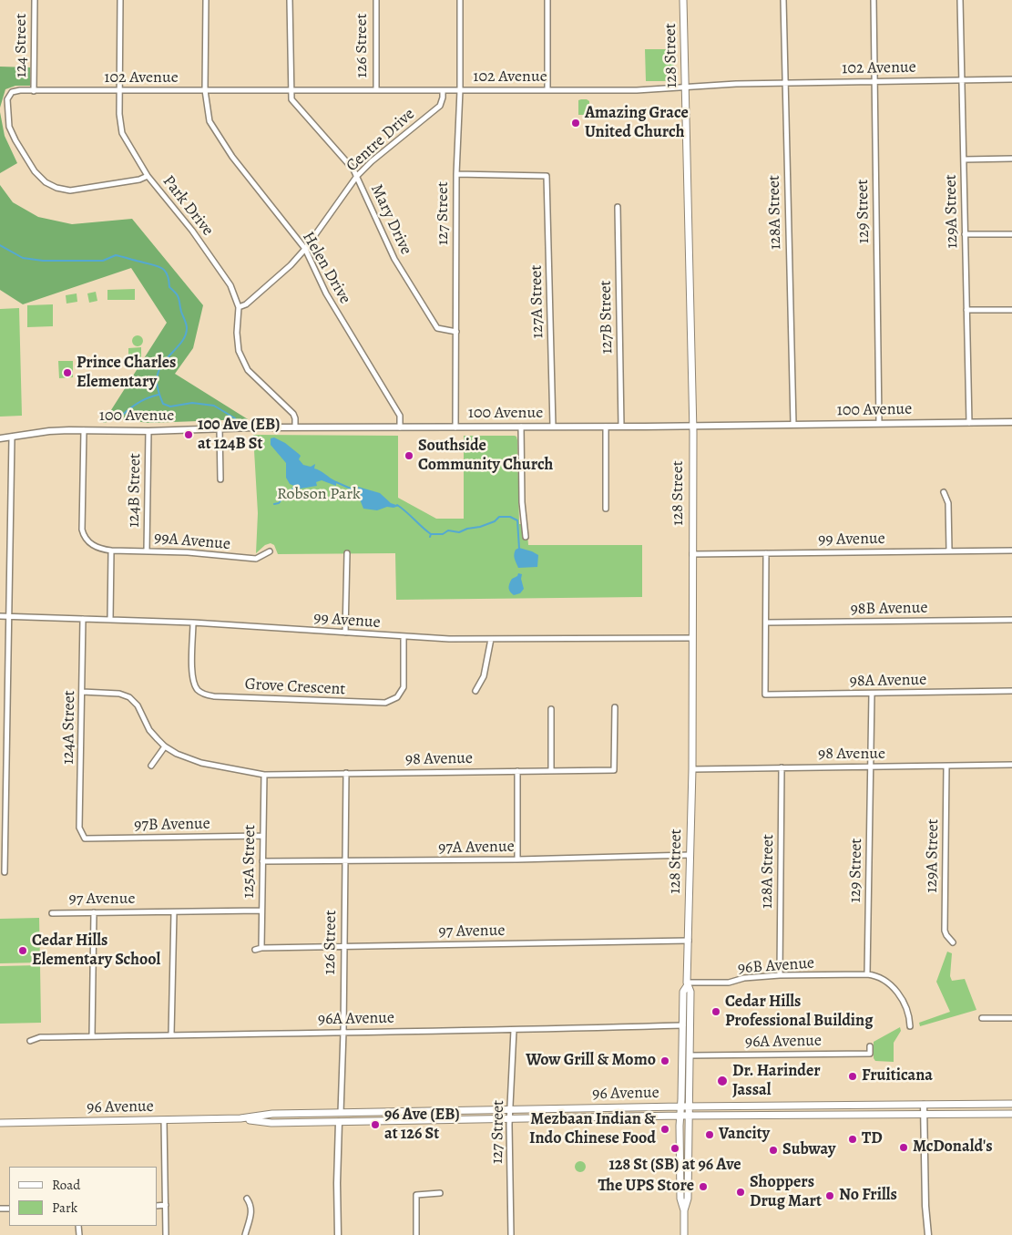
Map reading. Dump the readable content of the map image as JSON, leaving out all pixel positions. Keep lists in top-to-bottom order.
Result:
{
  "streets": {
    "main road": ["128 Street", "96 Avenue"],
    "street": [
      "124 Street",
      "126 Street",
      "102 Avenue",
      "Centre Drive",
      "Park Drive",
      "129 Street",
      "129A Street",
      "128A Street",
      "127 Street",
      "Mary Drive",
      "Helen Drive",
      "127A Street",
      "127B Street",
      "100 Avenue",
      "124B Street",
      "99 Avenue",
      "99A Avenue",
      "98B Avenue",
      "98A Avenue",
      "Grove Crescent",
      "124A Street",
      "98 Avenue",
      "97B Avenue",
      "97A Avenue",
      "125A Street",
      "97 Avenue",
      "96B Avenue",
      "96A Avenue"
    ]
  },
  "crossings": [
    ["124 Street", "102 Avenue"],
    ["126 Street", "102 Avenue"],
    ["126 Street", "98 Avenue"],
    ["126 Street", "97A Avenue"],
    ["126 Street", "97 Avenue"],
    ["126 Street", "96A Avenue"],
    ["126 Street", "96 Avenue"],
    ["128 Street", "102 Avenue"],
    ["128 Street", "100 Avenue"],
    ["128 Street", "99 Avenue"],
    ["128 Street", "98 Avenue"],
    ["128 Street", "97A Avenue"],
    ["128 Street", "97 Avenue"],
    ["128 Street", "96B Avenue"],
    ["128 Street", "96A Avenue"],
    ["128 Street", "96 Avenue"],
    ["102 Avenue", "Centre Drive"],
    ["102 Avenue", "Park Drive"],
    ["102 Avenue", "129 Street"],
    ["102 Avenue", "129A Street"],
    ["102 Avenue", "128A Street"],
    ["102 Avenue", "127 Street"],
    ["102 Avenue", "Mary Drive"],
    ["102 Avenue", "Helen Drive"],
    ["Centre Drive", "Park Drive"],
    ["Centre Drive", "Mary Drive"],
    ["Centre Drive", "Helen Drive"],
    ["Park Drive", "100 Avenue"],
    ["129 Street", "100 Avenue"],
    ["129 Street", "98A Avenue"],
    ["129 Street", "98 Avenue"],
    ["129 Street", "96B Avenue"],
    ["129A Street", "100 Avenue"],
    ["129A Street", "98 Avenue"],
    ["128A Street", "100 Avenue"],
    ["128A Street", "98 Avenue"],
    ["128A Street", "96B Avenue"],
    ["127 Street", "Mary Drive"],
    ["127 Street", "127A Street"],
    ["127 Street", "100 Avenue"],
    ["127 Street", "96A Avenue"],
    ["127 Street", "96 Avenue"],
    ["Helen Drive", "100 Avenue"],
    ["127A Street", "100 Avenue"],
    ["127B Street", "100 Avenue"],
    ["100 Avenue", "124B Street"],
    ["124B Street", "99A Avenue"],
    ["99 Avenue", "Grove Crescent"],
    ["99 Avenue", "124A Street"],
    ["98B Avenue", "98A Avenue"],
    ["124A Street", "98 Avenue"],
    ["124A Street", "97B Avenue"],
    ["98 Avenue", "125A Street"],
    ["97B Avenue", "125A Street"],
    ["97A Avenue", "125A Street"],
    ["125A Street", "97 Avenue"]
  ],
  "parks": ["Robson Park"],
  "places": [
    "Amazing Grace United Church",
    "Prince Charles Elementary",
    "100 Ave (EB) at 124B St",
    "Southside Community Church",
    "Cedar Hills Elementary School",
    "Cedar Hills Professional Building",
    "Wow Grill & Momo",
    "Fruiticana",
    "Dr. Harinder Jassal",
    "96 Ave (EB) at 126 St",
    "Mezbaan Indian & Indo Chinese Food",
    "Vancity",
    "TD",
    "McDonald's",
    "128 St (SB) at 96 Ave",
    "Subway",
    "The UPS Store",
    "Shoppers Drug Mart",
    "No Frills"
  ],
  "legend": ["Road", "Park"]
}
